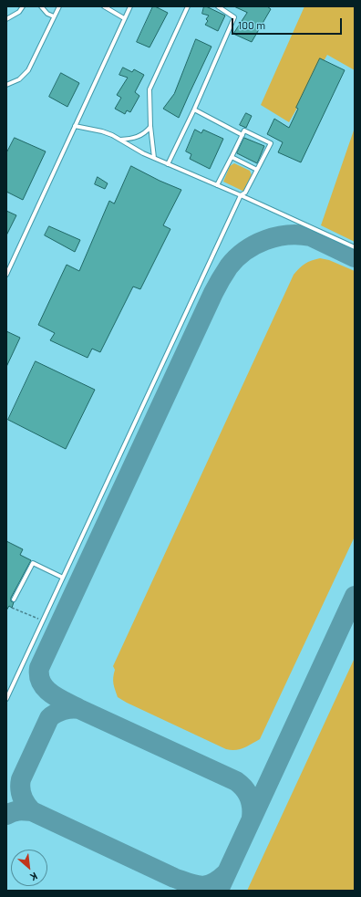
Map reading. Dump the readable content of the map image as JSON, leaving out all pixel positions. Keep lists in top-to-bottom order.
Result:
{
  "scale_bar": "100 m",
  "north": "bottom right"
}
